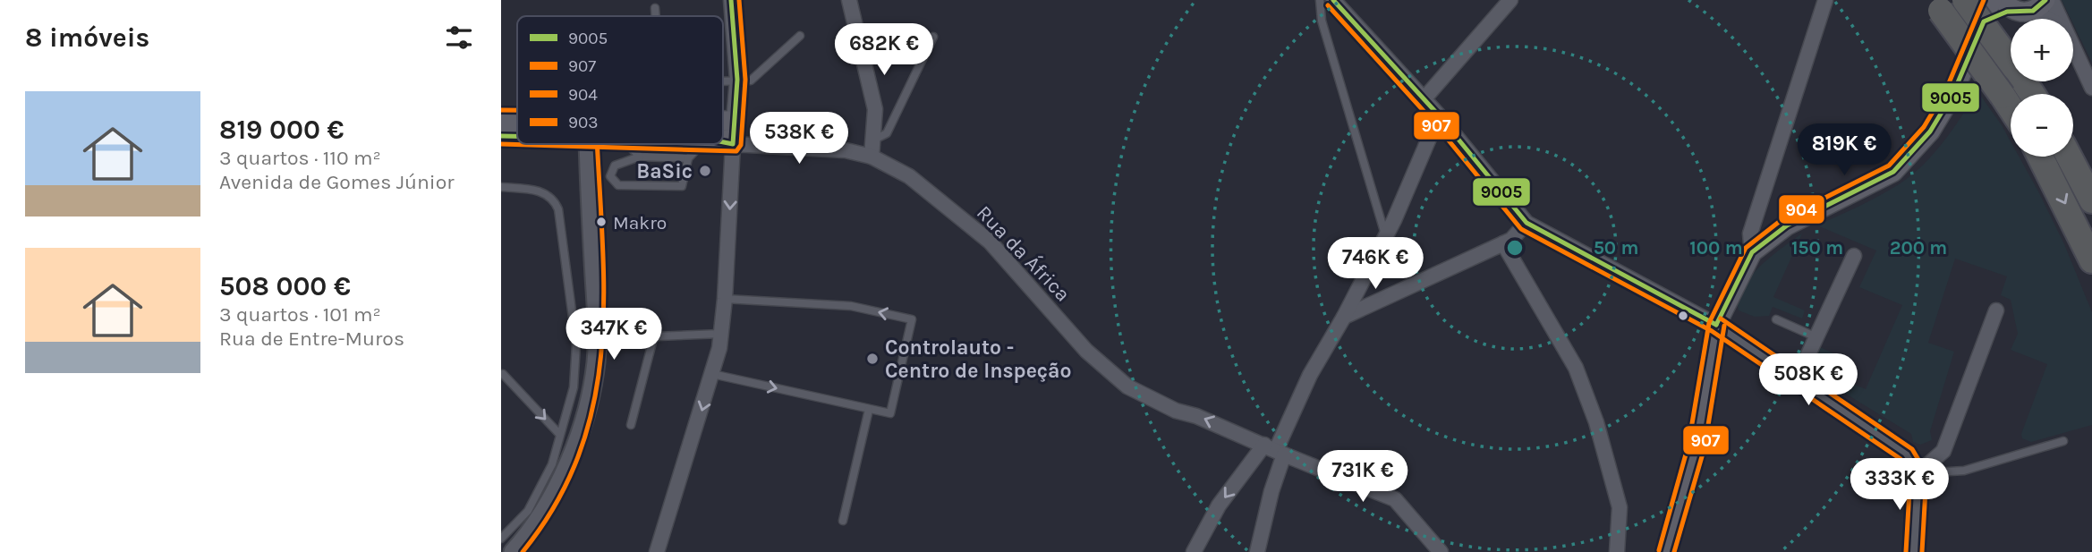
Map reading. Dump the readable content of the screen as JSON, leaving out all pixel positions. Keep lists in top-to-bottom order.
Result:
{
  "streets": {
    "street": ["Rua da África"]
  },
  "one_way": ["Rua da África"],
  "places": ["BaSic", "Makro", "Controlauto - Centro de Inspeção"],
  "lines": [
    "transit line 9005",
    "transit line 907",
    "transit line 904",
    "transit line 903"
  ],
  "legend": [
    "9005",
    "907",
    "904",
    "903"
  ],
  "page": {
    "heading": "8 imóveis",
    "map_buttons": ["+", "−"],
    "price": [
      "682K €",
      "538K €",
      "819K €",
      "746K €",
      "347K €",
      "508K €",
      "731K €",
      "333K €"
    ],
    "list": [
      {
        "name": "819 000 €",
        "note": "3 quartos · 110 m² · Avenida de Gomes Júnior"
      },
      {
        "name": "508 000 €",
        "note": "3 quartos · 101 m² · Rua de Entre-Muros"
      }
    ]
  },
  "rings": [
    "50 m",
    "100 m",
    "150 m",
    "200 m"
  ]
}
